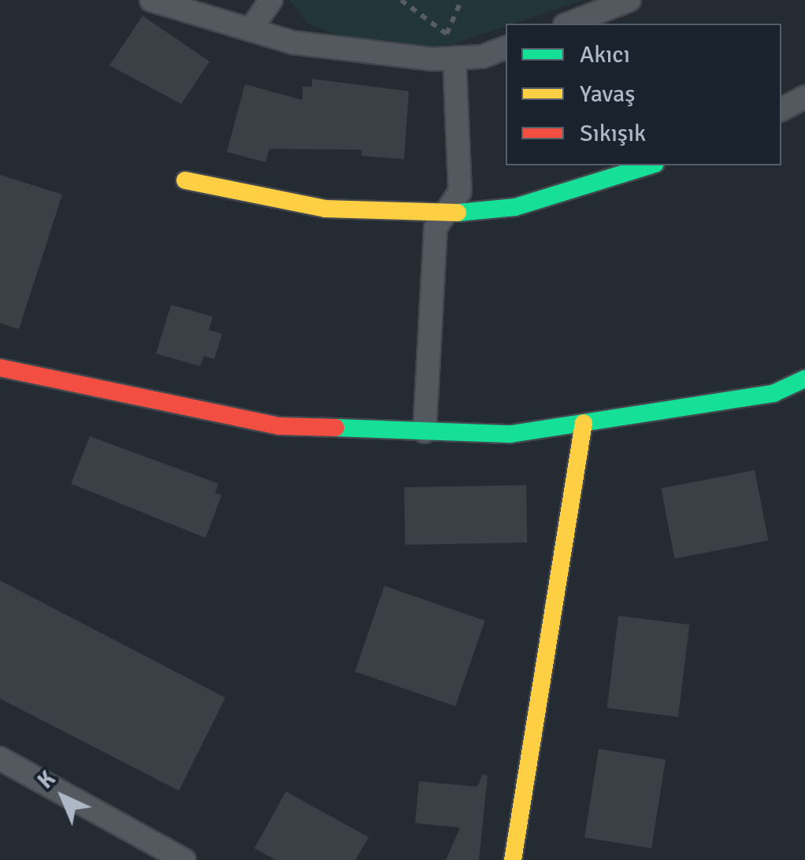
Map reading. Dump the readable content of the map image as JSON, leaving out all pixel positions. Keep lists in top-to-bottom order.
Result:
{
  "legend": ["Akıcı", "Yavaş", "Sıkışık"],
  "north": "top left"
}
